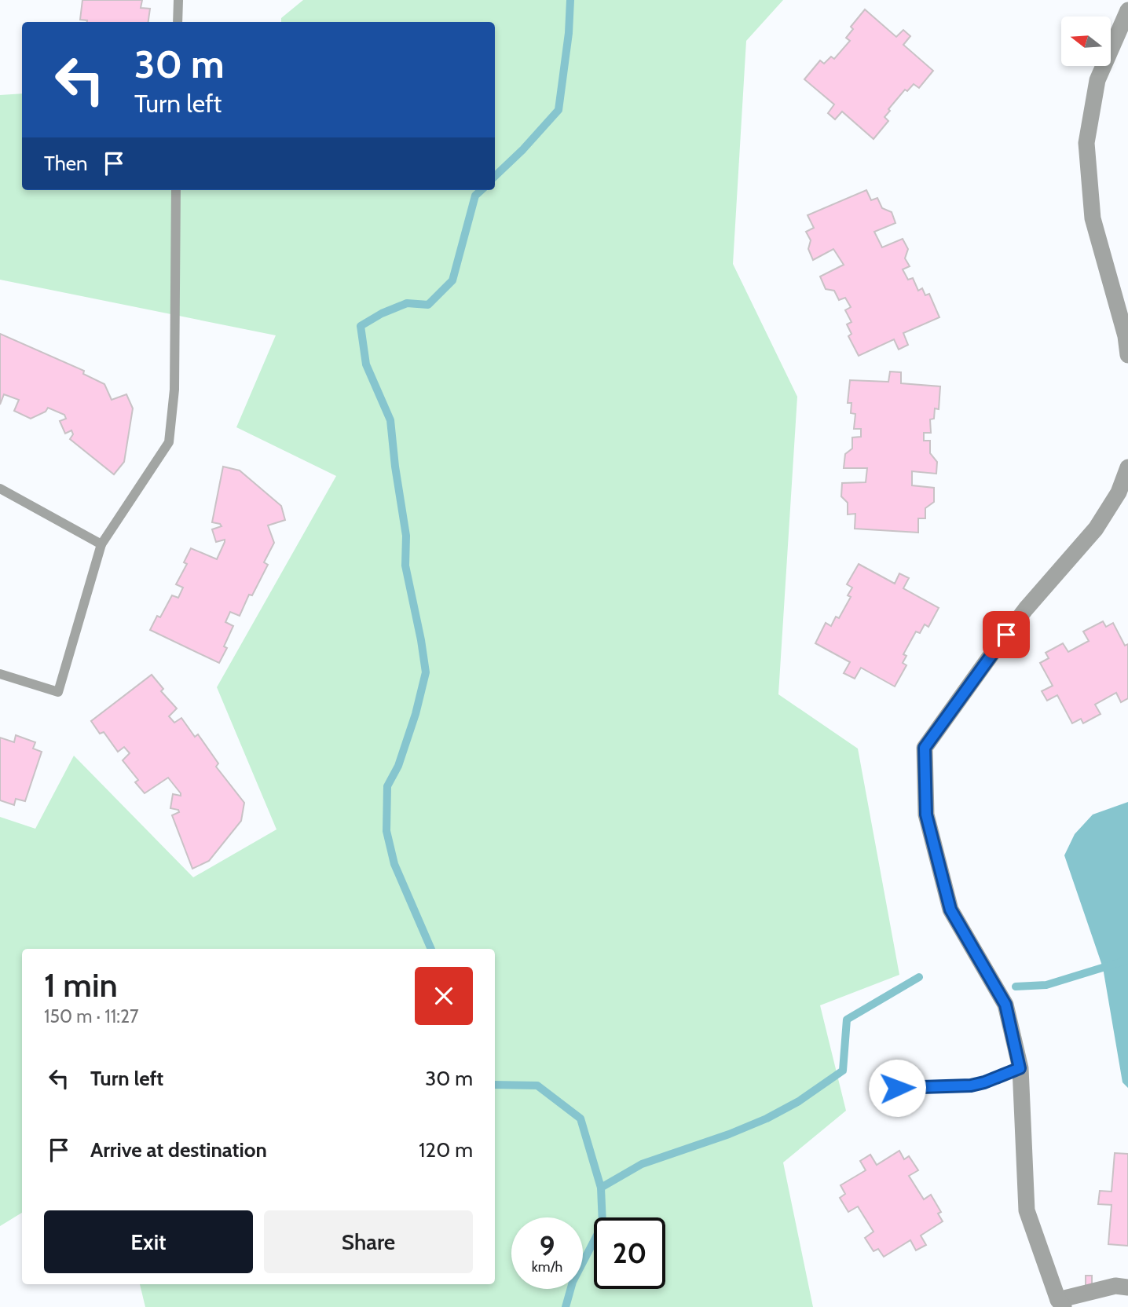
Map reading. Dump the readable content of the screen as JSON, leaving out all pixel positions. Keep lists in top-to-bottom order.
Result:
{
  "north": "left",
  "page": {
    "turn": ["30 m", "Turn left"],
    "then": "Then",
    "heading": ["1 min", "150 m · 11:27"],
    "list": [
      {
        "name": "Turn left",
        "value": "30 m"
      },
      {
        "name": "Arrive at destination",
        "value": "120 m"
      }
    ],
    "buttons": ["Exit", "Share"],
    "speed": "9 km/h",
    "limit": "20"
  }
}
